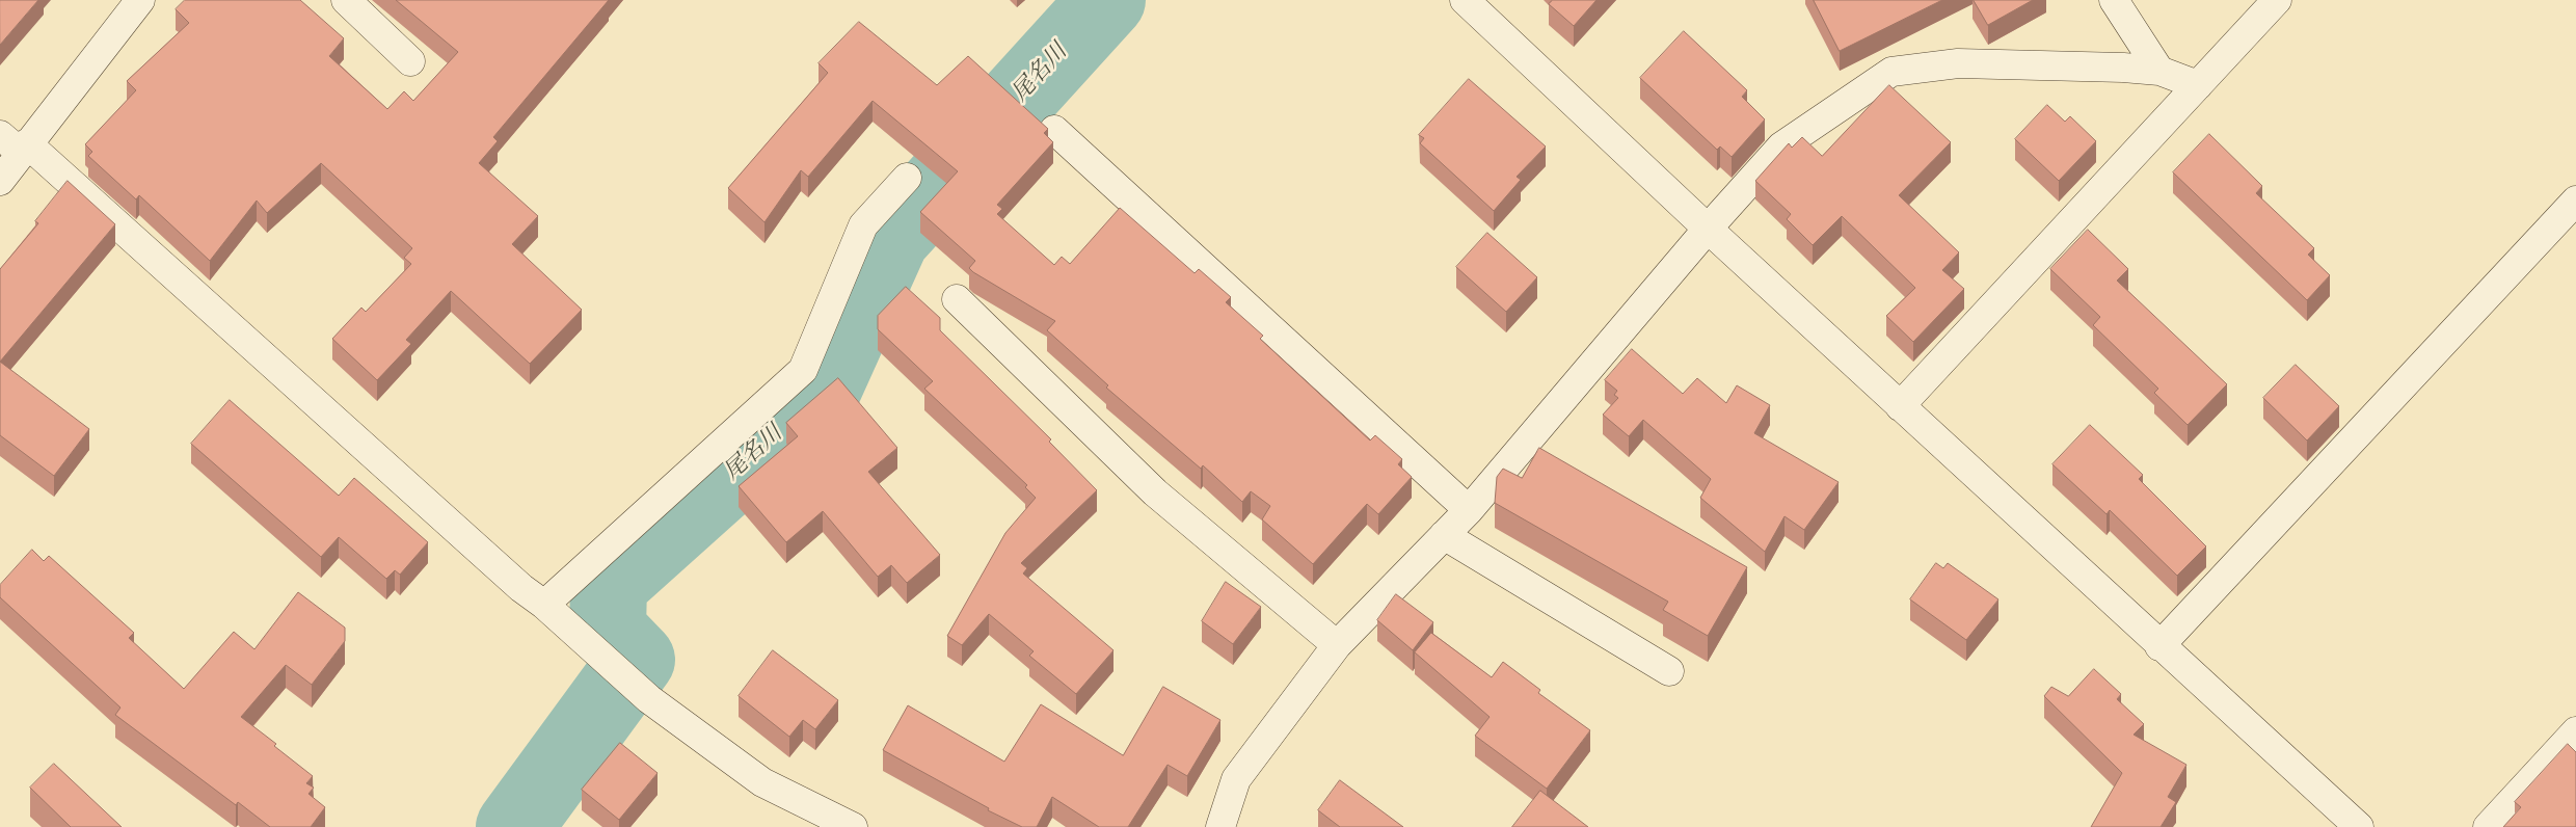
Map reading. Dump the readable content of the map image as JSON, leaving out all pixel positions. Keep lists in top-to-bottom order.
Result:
{
  "water": ["尾名川"]
}
